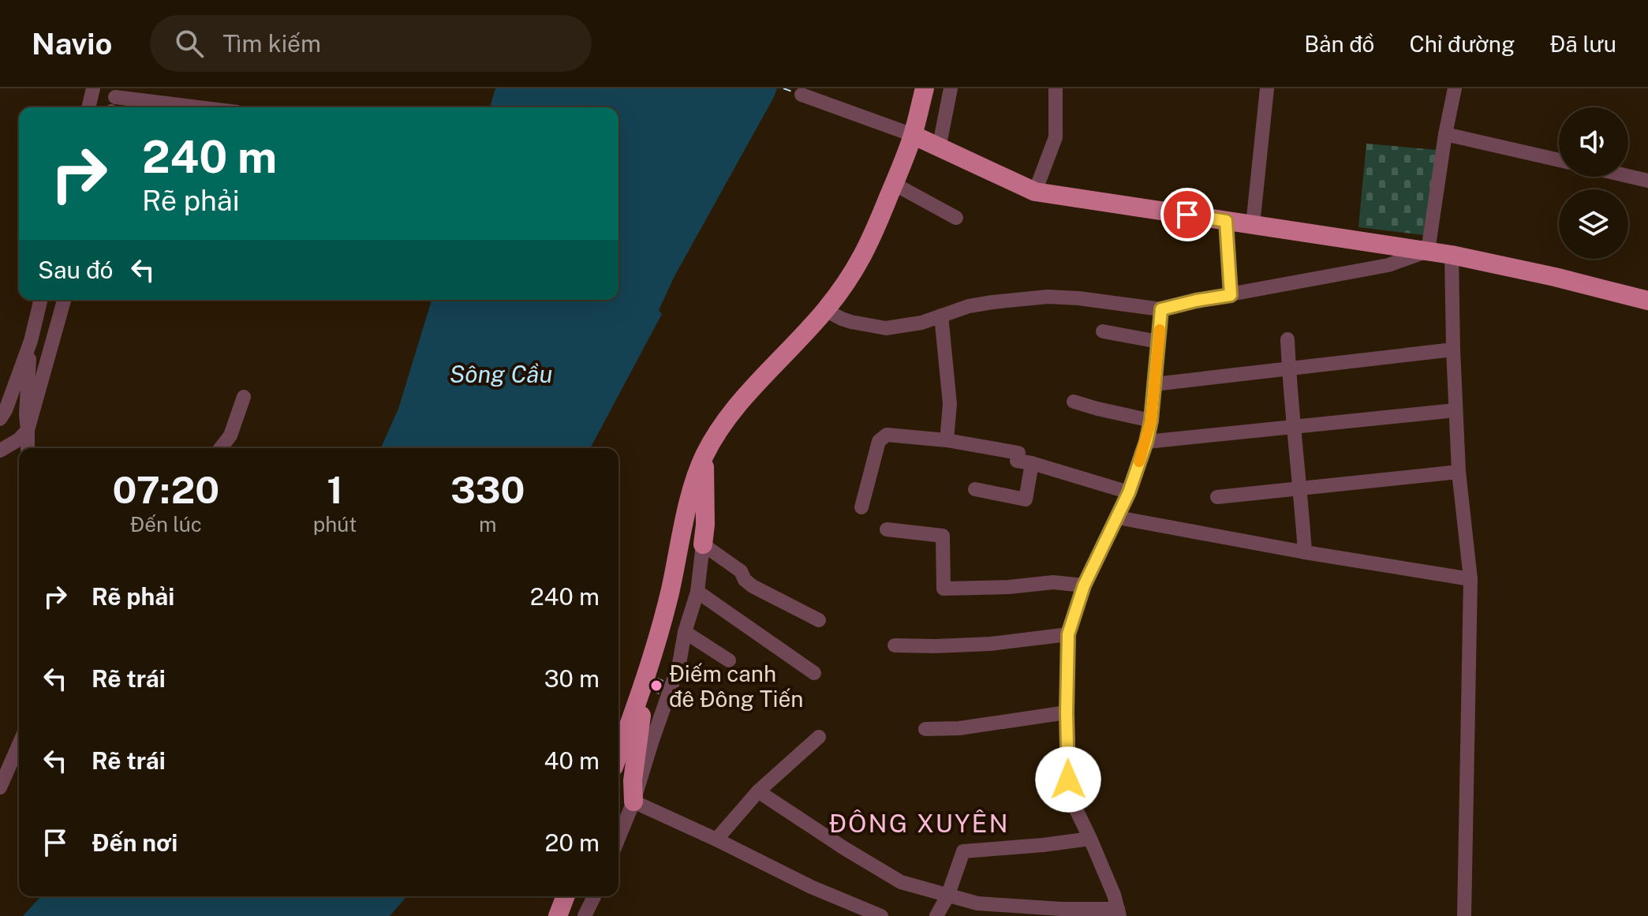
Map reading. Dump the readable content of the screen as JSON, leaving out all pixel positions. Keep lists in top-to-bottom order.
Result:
{
  "districts": ["ĐÔNG XUYÊN"],
  "water": ["Sông Cầu"],
  "places": ["Điếm canh đê Đông Tiến"],
  "page": {
    "header": "Navio",
    "search": "Tìm kiếm",
    "nav": ["Bản đồ", "Chỉ đường", "Đã lưu"],
    "turn": ["240 m", "Rẽ phải"],
    "then": "Sau đó",
    "eta": [
      "07:20",
      "Đến lúc",
      "1",
      "phút",
      "330",
      "m"
    ],
    "list": [
      {
        "name": "Rẽ phải",
        "value": "240 m"
      },
      {
        "name": "Rẽ trái",
        "value": "30 m"
      },
      {
        "name": "Rẽ trái",
        "value": "40 m"
      },
      {
        "name": "Đến nơi",
        "value": "20 m"
      }
    ]
  }
}
